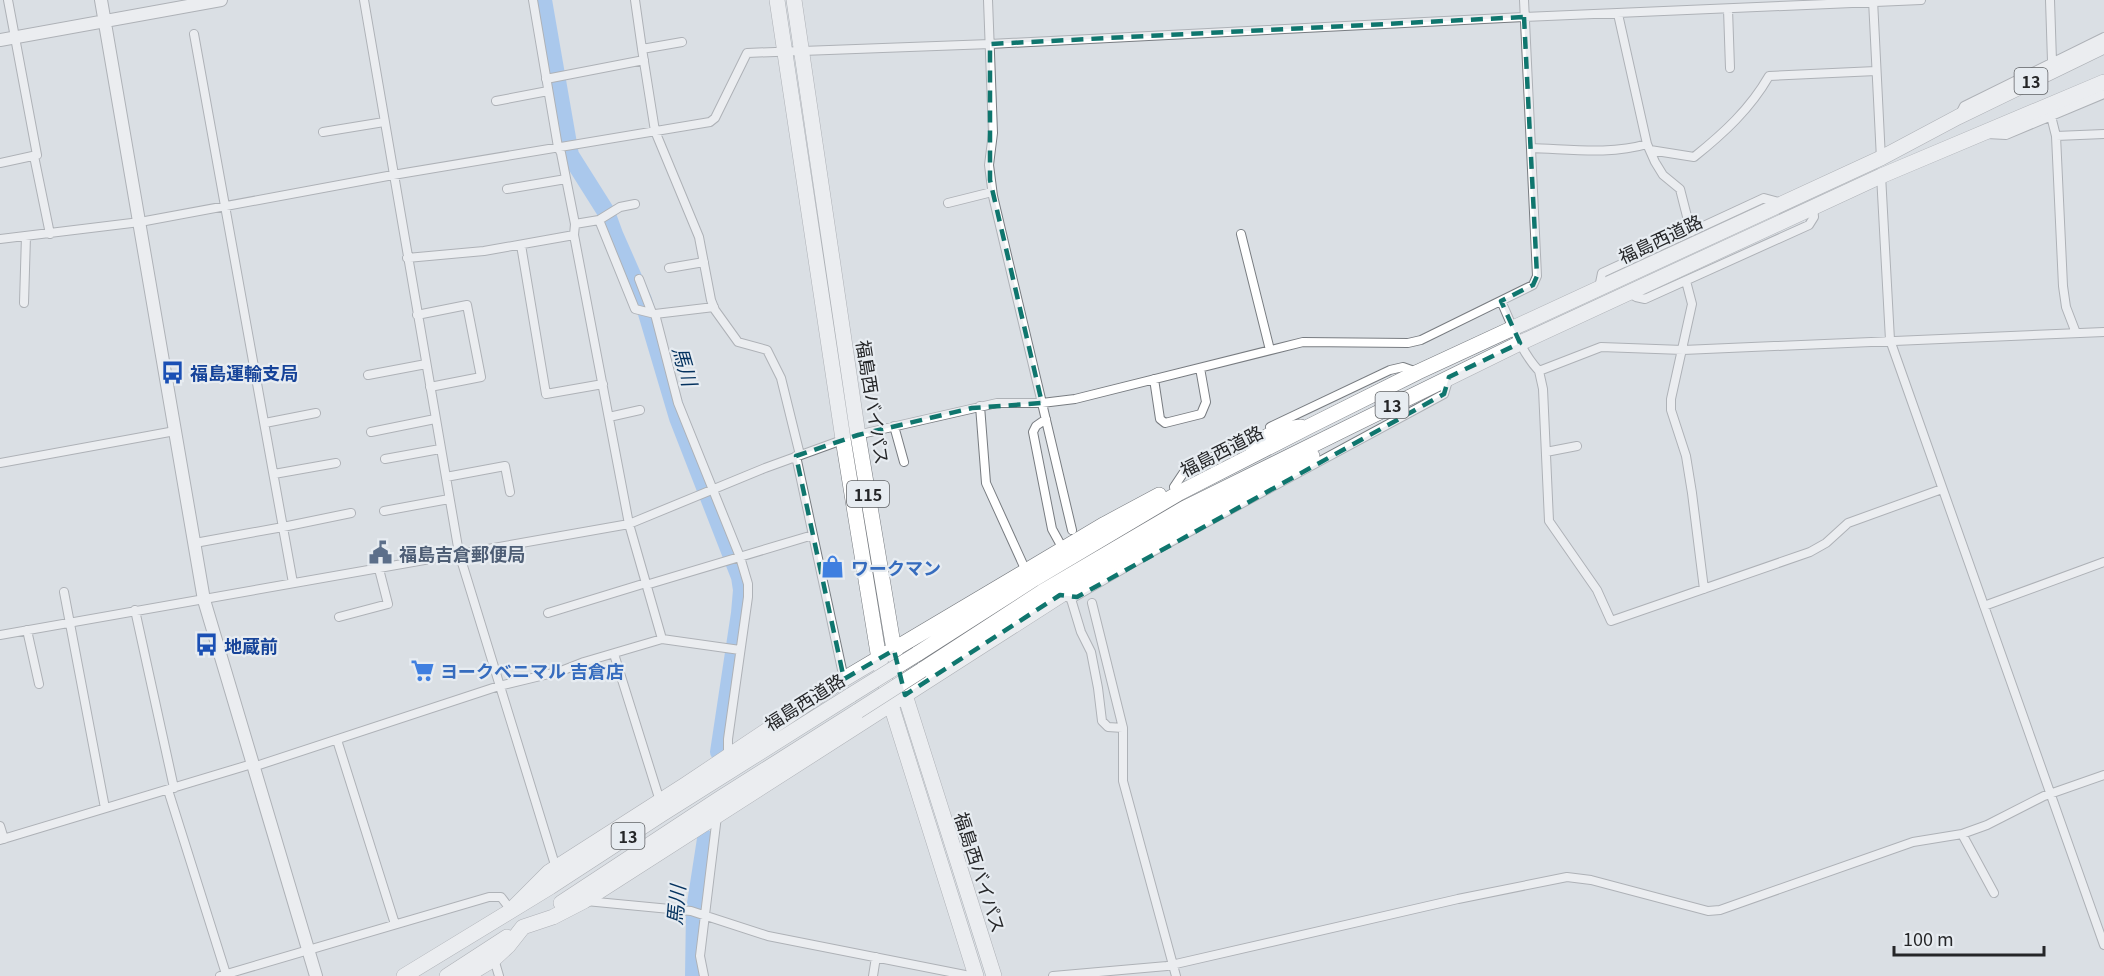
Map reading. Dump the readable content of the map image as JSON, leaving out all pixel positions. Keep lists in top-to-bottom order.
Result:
{
  "streets": {
    "highway": [
      "13",
      "福島西道路",
      "福島西バイパス",
      "115"
    ]
  },
  "water": ["馬川"],
  "places": {
    "bus stop": ["福島運輸支局", "地蔵前"],
    "public building": ["福島吉倉郵便局"],
    "shop": ["ワークマン"],
    "supermarket": ["ヨークベニマル 吉倉店"]
  },
  "scale_bar": "100 m"
}
